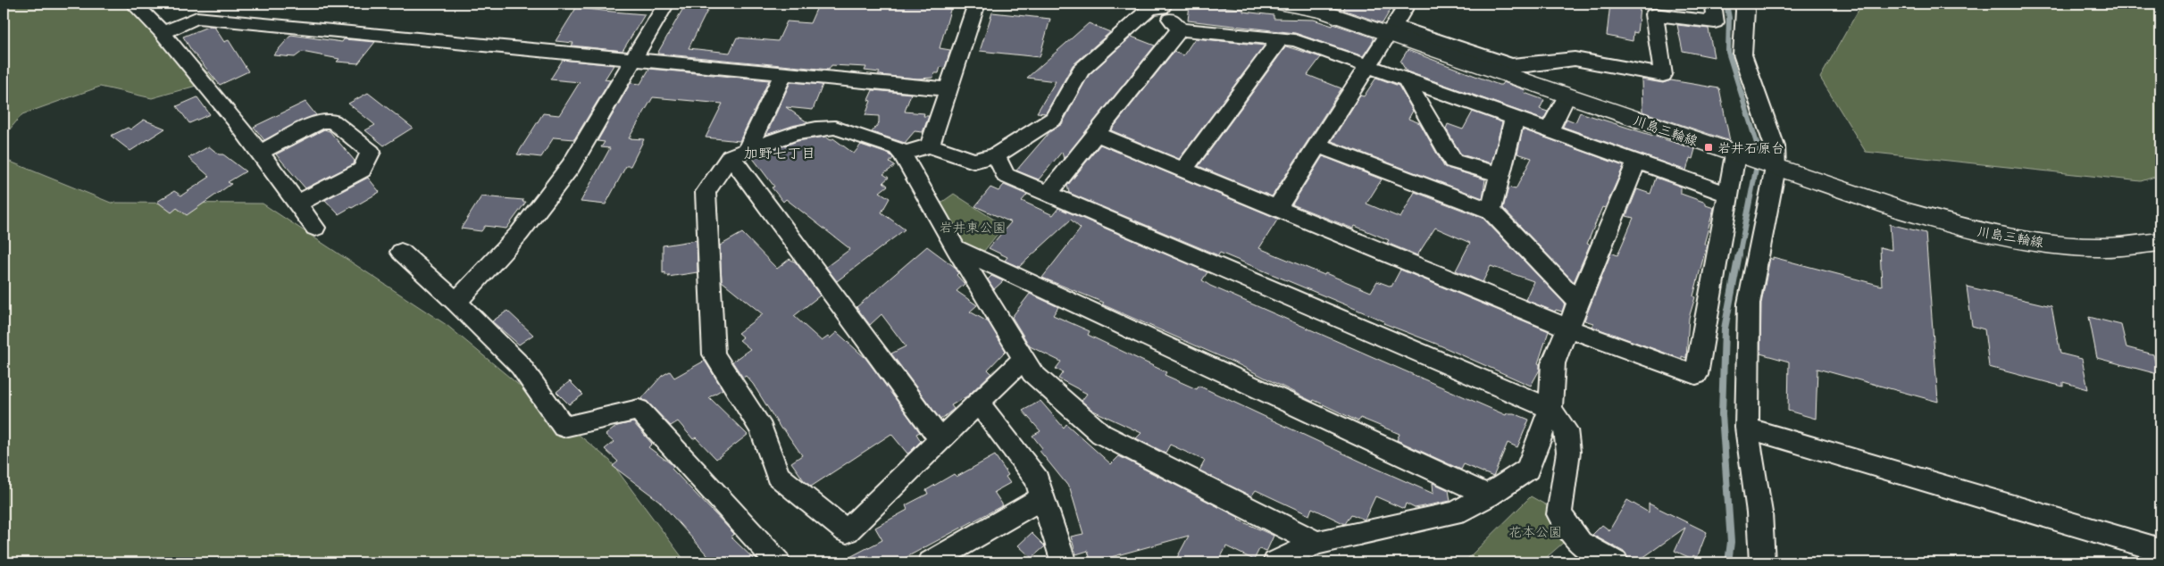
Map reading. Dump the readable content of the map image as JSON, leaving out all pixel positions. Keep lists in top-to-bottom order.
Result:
{
  "streets": {
    "main road": ["川島三輪線"]
  },
  "districts": ["加野七丁目"],
  "parks": ["岩井東公園", "花本公園"],
  "places": {
    "transit": ["岩井石原台"]
  }
}
